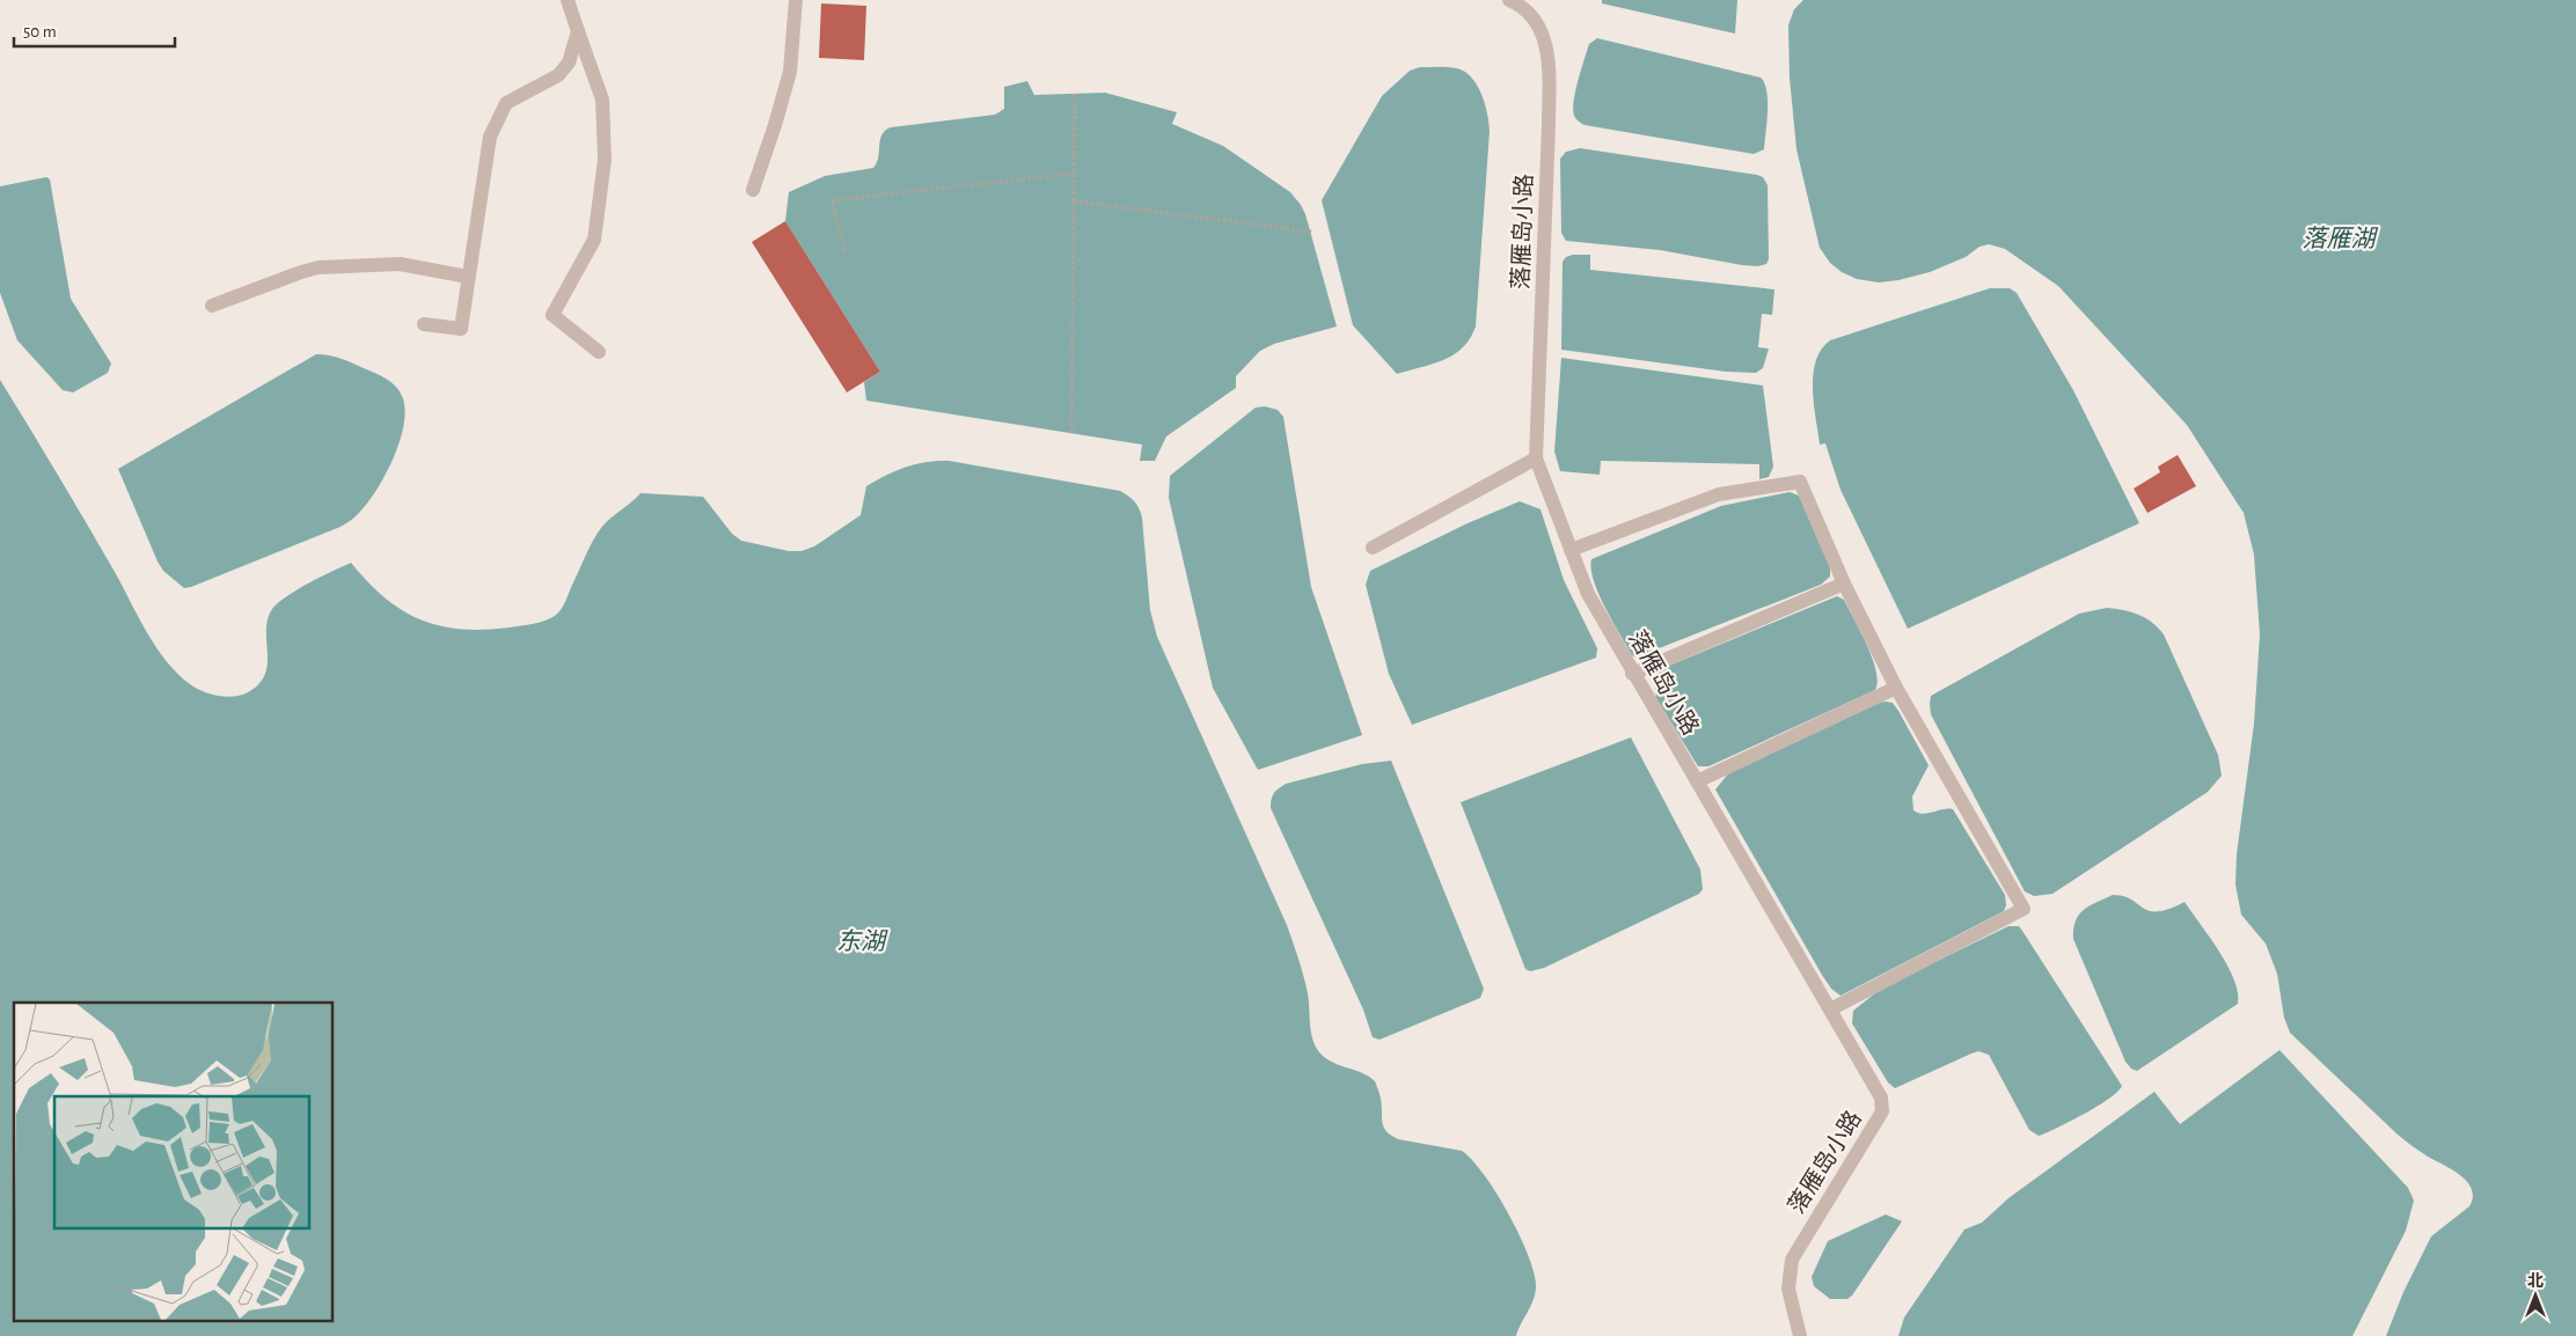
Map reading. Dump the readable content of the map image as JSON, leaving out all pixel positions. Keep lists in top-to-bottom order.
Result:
{
  "streets": {
    "street": ["落雁岛小路"]
  },
  "water": ["落雁湖", "东湖"],
  "scale_bar": "50 m",
  "north": "top"
}
